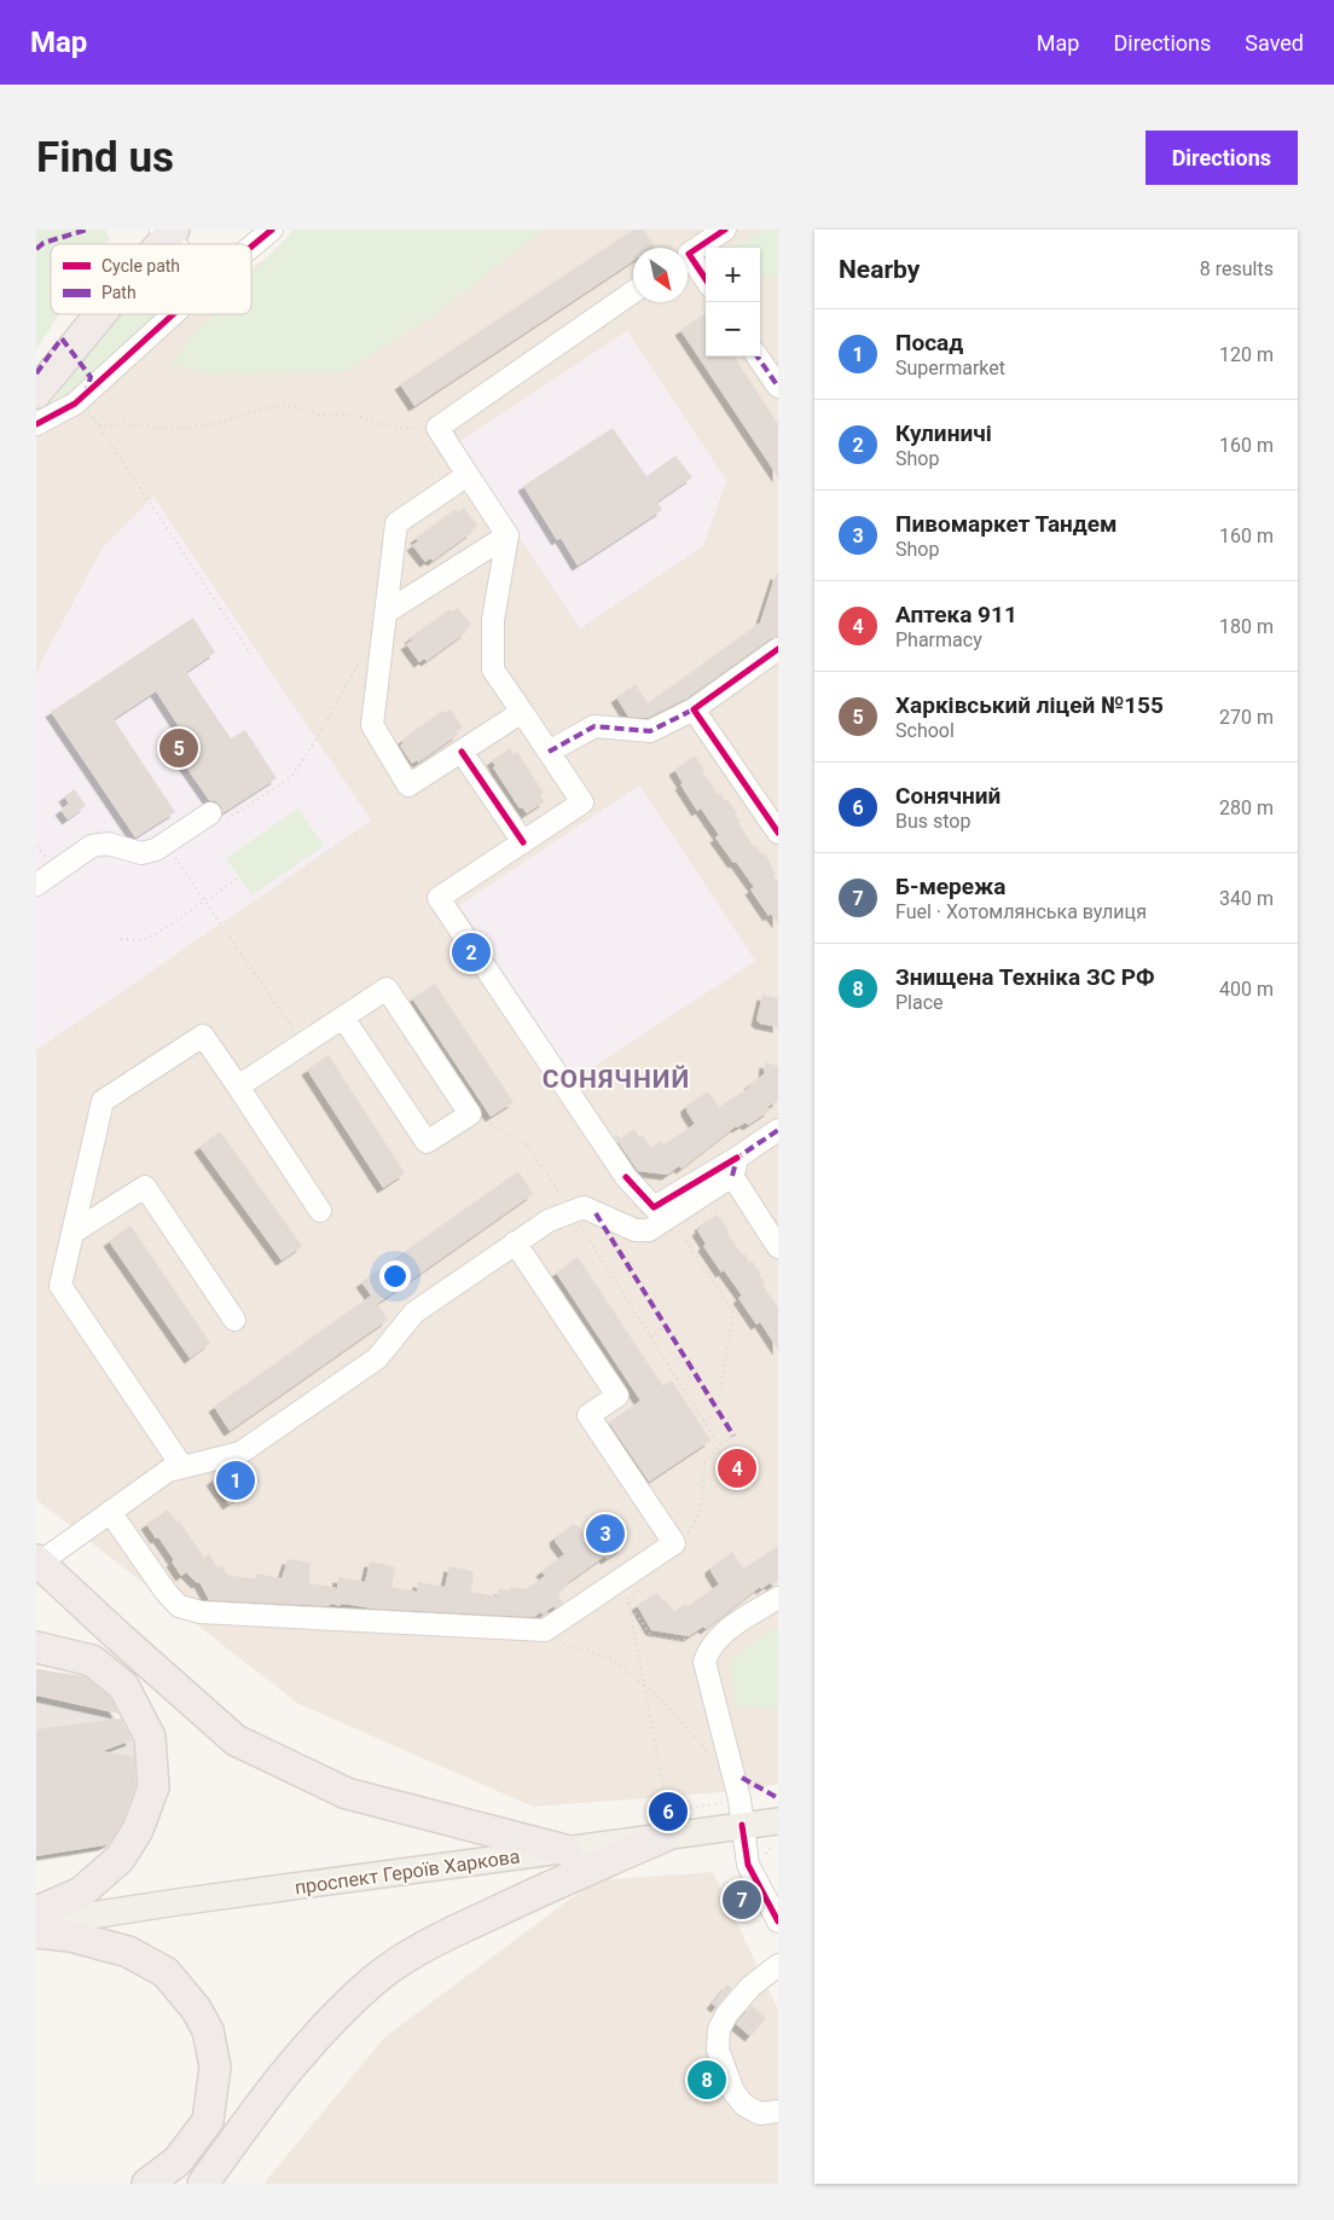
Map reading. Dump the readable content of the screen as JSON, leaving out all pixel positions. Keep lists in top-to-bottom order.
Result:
{
  "streets": {
    "main road": ["проспект Героїв Харкова"]
  },
  "districts": ["СОНЯЧНИЙ"],
  "legend": ["Cycle path", "Path"],
  "north": "bottom right",
  "page": {
    "header": "Map",
    "nav": ["Map", "Directions", "Saved"],
    "buttons": "Directions",
    "title": "Find us",
    "heading": ["Nearby", "8 results"],
    "map_buttons": ["+", "−"],
    "list": [
      {
        "mark": "1",
        "name": "Посад",
        "note": "Supermarket",
        "value": "120 m"
      },
      {
        "mark": "2",
        "name": "Кулиничі",
        "note": "Shop",
        "value": "160 m"
      },
      {
        "mark": "3",
        "name": "Пивомаркет Тандем",
        "note": "Shop",
        "value": "160 m"
      },
      {
        "mark": "4",
        "name": "Аптека 911",
        "note": "Pharmacy",
        "value": "180 m"
      },
      {
        "mark": "5",
        "name": "Харківський ліцей №155",
        "note": "School",
        "value": "270 m"
      },
      {
        "mark": "6",
        "name": "Сонячний",
        "note": "Bus stop",
        "value": "280 m"
      },
      {
        "mark": "7",
        "name": "Б-мережа",
        "note": "Fuel · Хотомлянська вулиця",
        "value": "340 m"
      },
      {
        "mark": "8",
        "name": "Знищена Техніка ЗС РФ",
        "note": "Place",
        "value": "400 m"
      }
    ],
    "pins": [
      "5",
      "2",
      "4",
      "1",
      "3",
      "6",
      "7",
      "8"
    ]
  }
}
